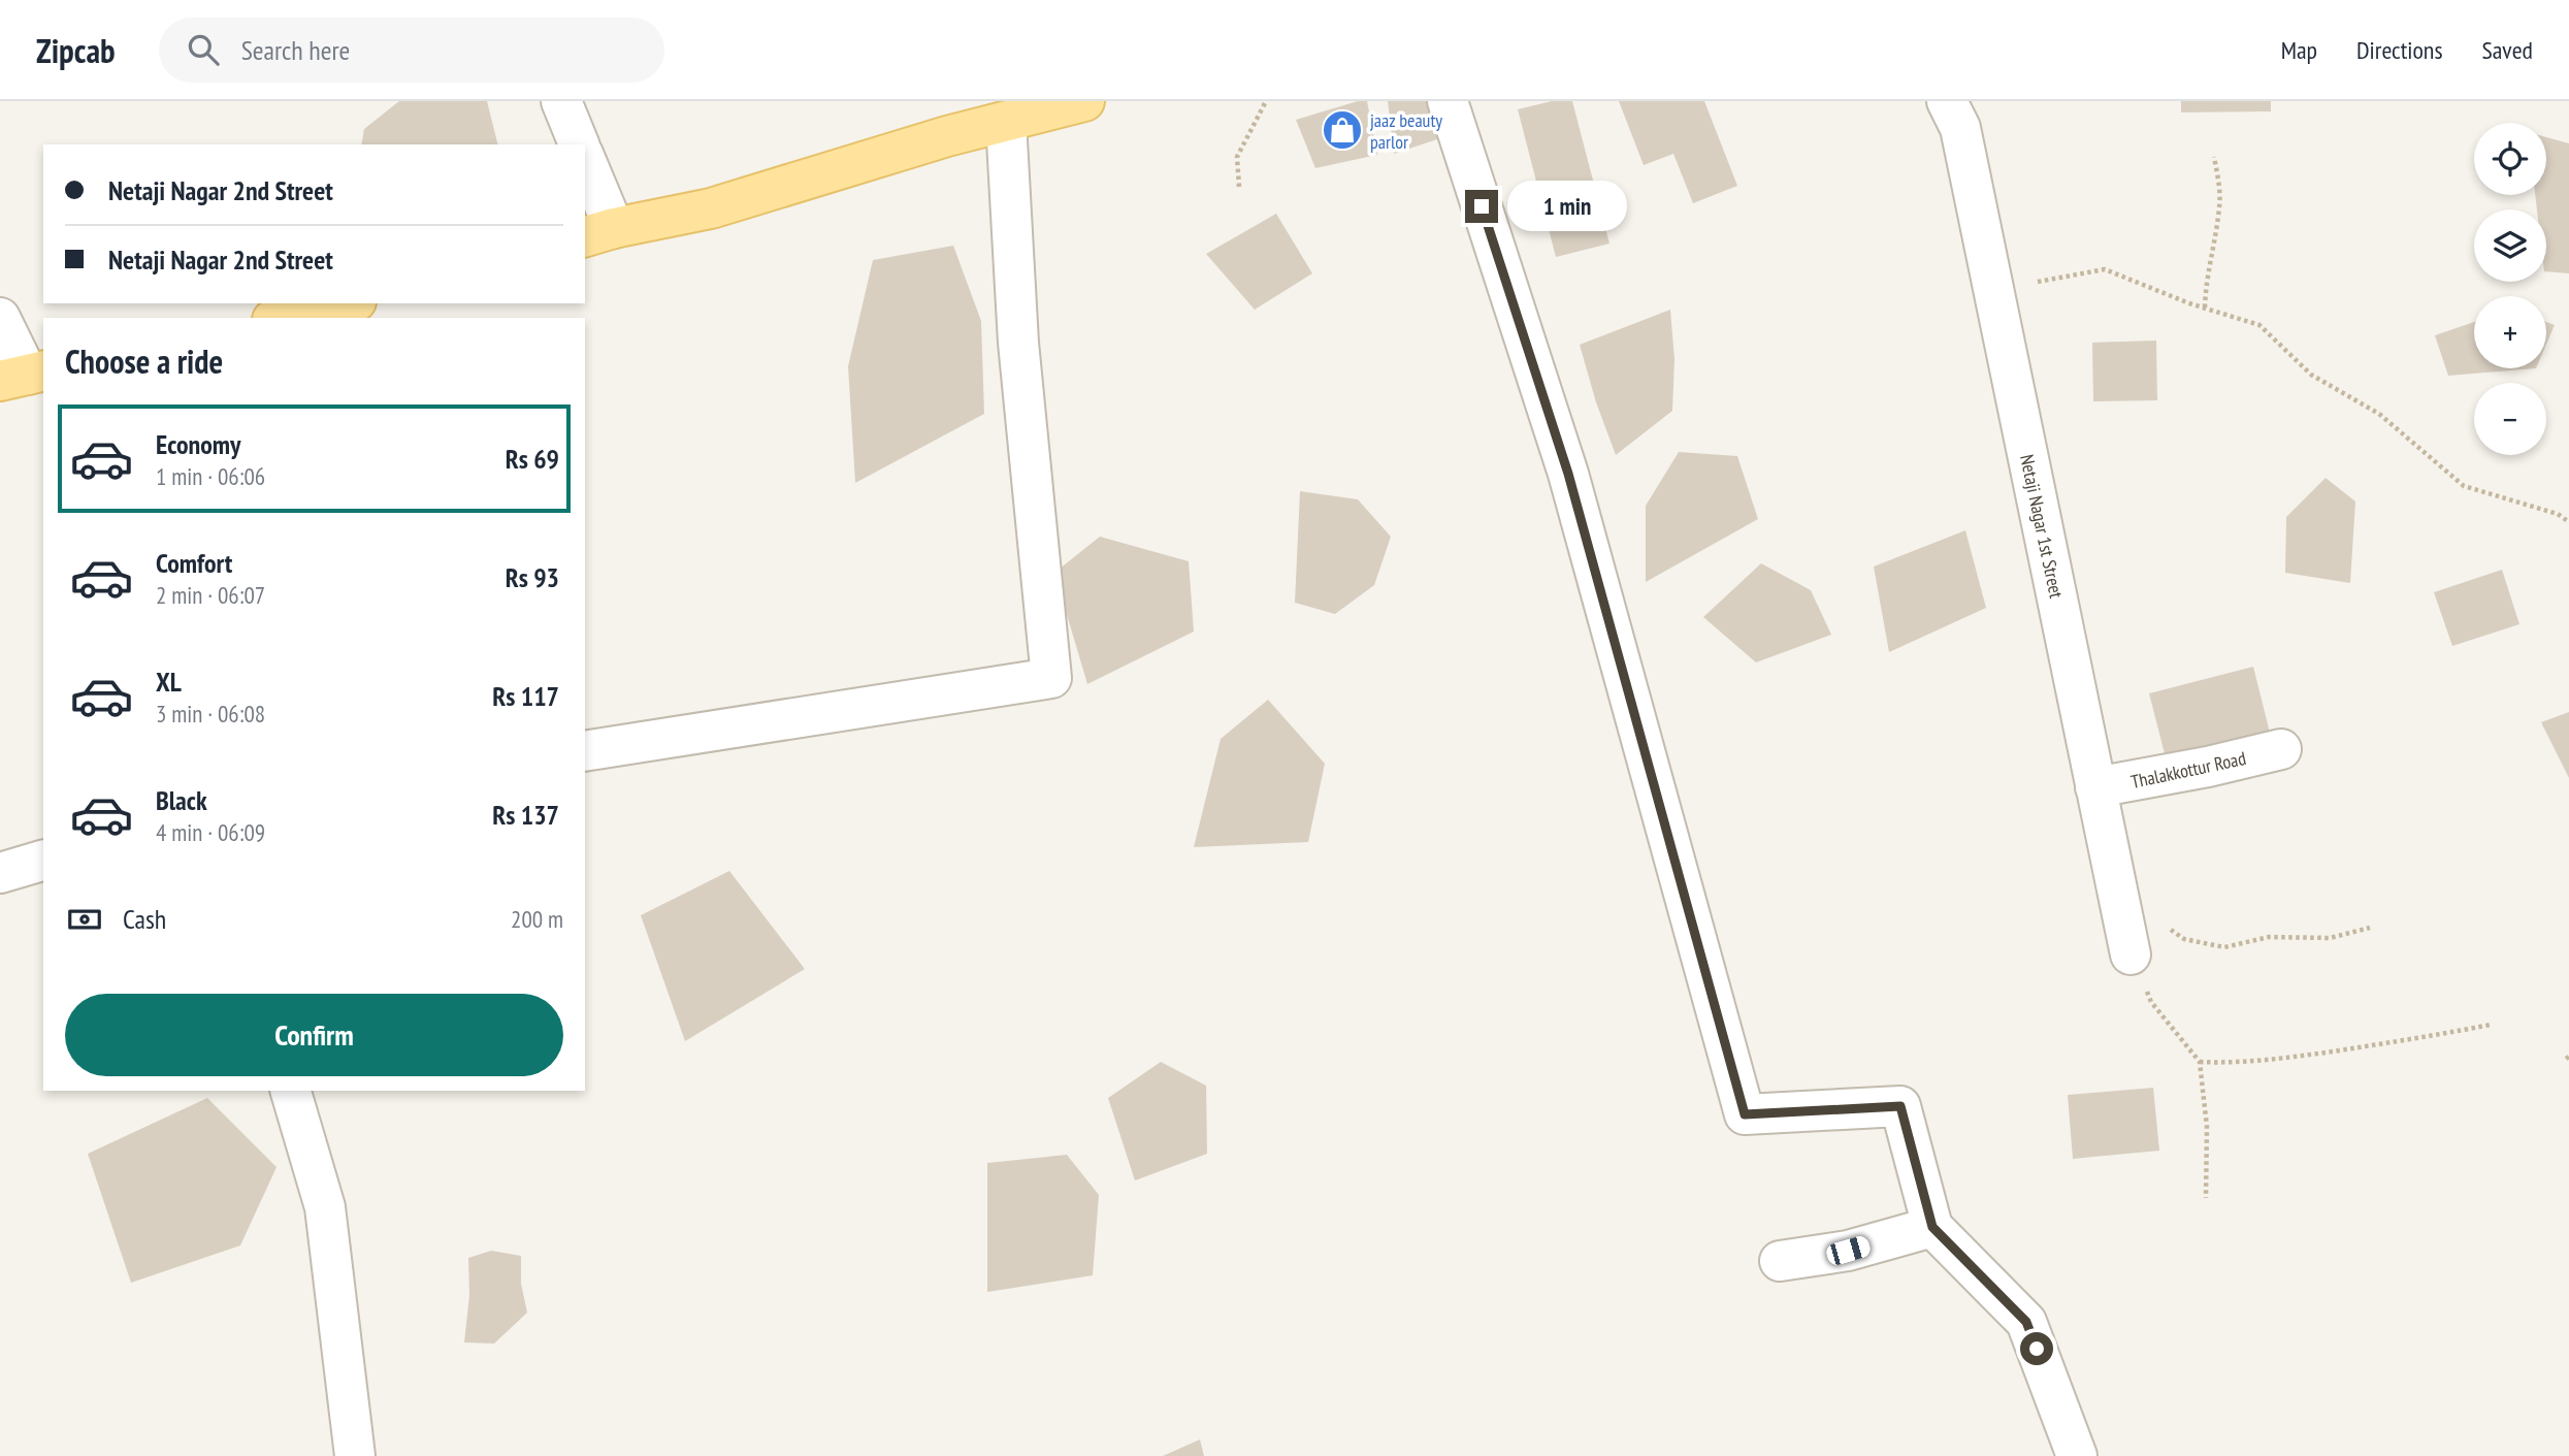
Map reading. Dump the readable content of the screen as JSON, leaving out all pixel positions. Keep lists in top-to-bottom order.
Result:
{
  "streets": {
    "street": ["Netaji Nagar 1st Street", "Thalakkottur Road"]
  },
  "crossings": [
    ["Netaji Nagar 1st Street", "Thalakkottur Road"]
  ],
  "places": {
    "shop": ["jaaz beauty parlor"]
  },
  "page": {
    "header": "Zipcab",
    "search": "Search here",
    "nav": ["Map", "Directions", "Saved"],
    "map_buttons": ["+", "−"],
    "banner": ["Netaji Nagar 2nd Street", "Netaji Nagar 2nd Street"],
    "bubble": "1 min",
    "heading": "Choose a ride",
    "list": [
      {
        "name": "Economy",
        "note": "1 min · 06:06",
        "value": "Rs 69"
      },
      {
        "name": "Comfort",
        "note": "2 min · 06:07",
        "value": "Rs 93"
      },
      {
        "name": "XL",
        "note": "3 min · 06:08",
        "value": "Rs 117"
      },
      {
        "name": "Black",
        "note": "4 min · 06:09",
        "value": "Rs 137"
      }
    ],
    "pay": ["Cash", "200 m"],
    "buttons": "Confirm"
  }
}
